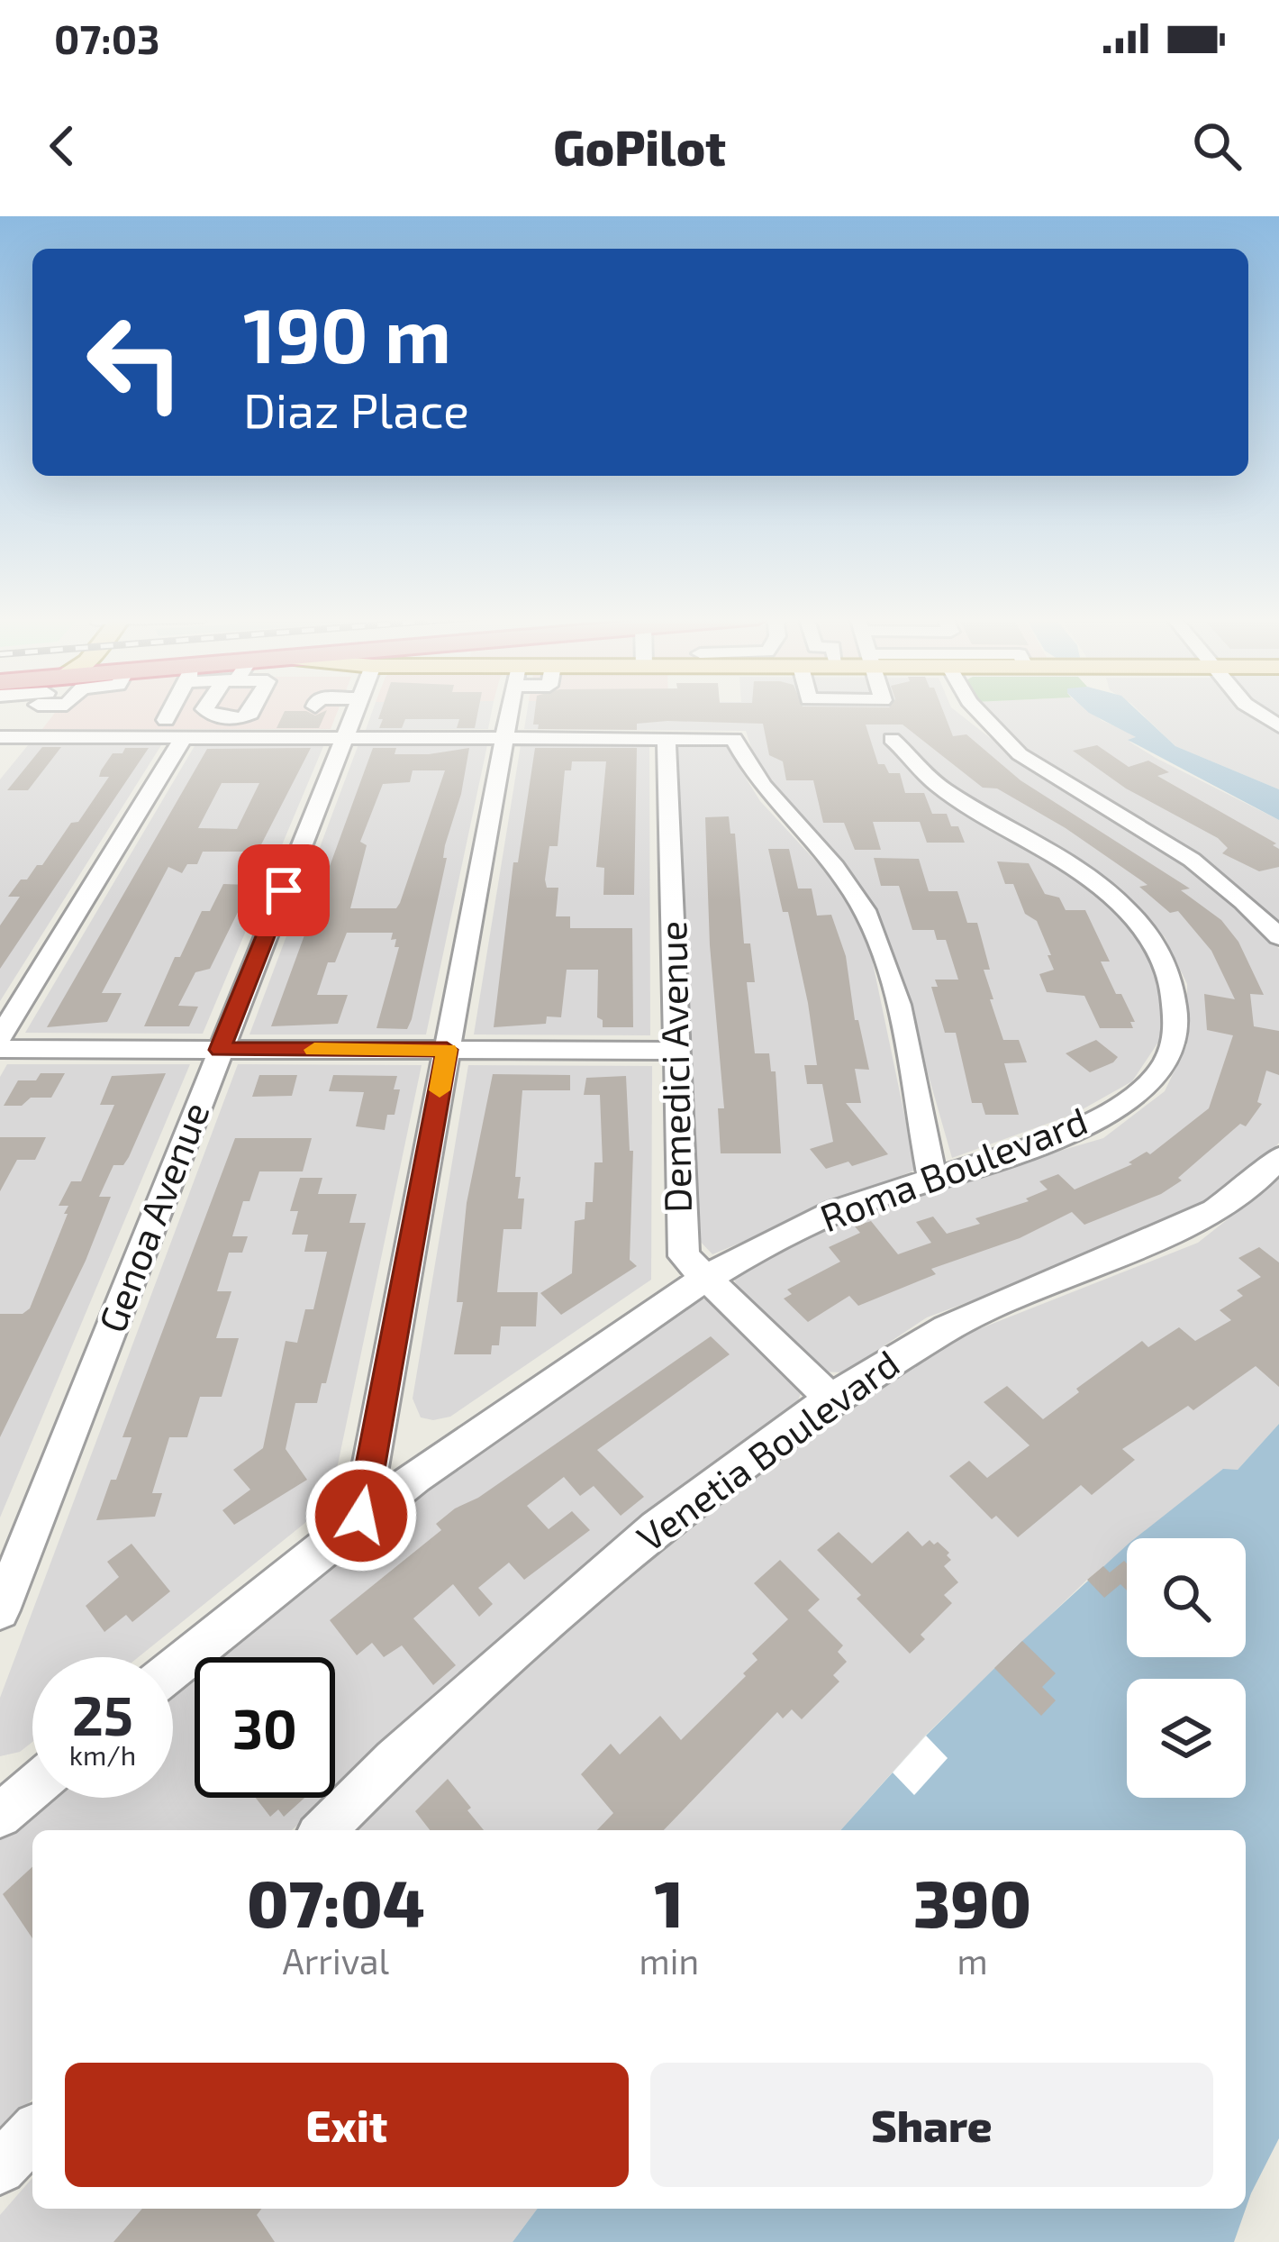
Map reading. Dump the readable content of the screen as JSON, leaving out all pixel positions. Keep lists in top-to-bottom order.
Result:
{
  "streets": {
    "street": [
      "Demedici Avenue",
      "Roma Boulevard",
      "Genoa Avenue",
      "Venetia Boulevard"
    ]
  },
  "crossings": [
    ["Demedici Avenue", "Roma Boulevard"],
    ["Demedici Avenue", "Venetia Boulevard"]
  ],
  "page": {
    "status": "07:03",
    "header": "GoPilot",
    "turn": ["190 m", "Diaz Place"],
    "speed": "25 km/h",
    "limit": "30",
    "eta": [
      "07:04",
      "Arrival",
      "1",
      "min",
      "390",
      "m"
    ],
    "buttons": ["Exit", "Share"]
  }
}
